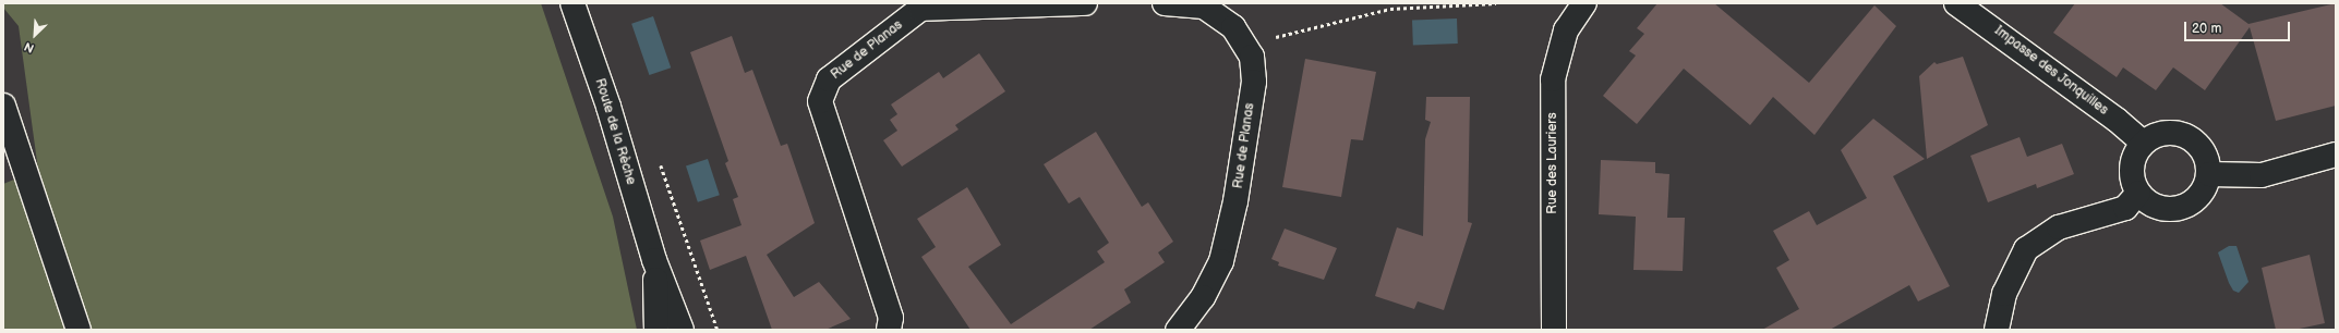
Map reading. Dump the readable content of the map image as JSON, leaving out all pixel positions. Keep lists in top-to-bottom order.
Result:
{
  "streets": {
    "street": [
      "Rue de Planas",
      "Impasse des Jonquilles",
      "Route de la Rèche",
      "Rue des Lauriers"
    ]
  },
  "scale_bar": "20 m",
  "north": "bottom left"
}
